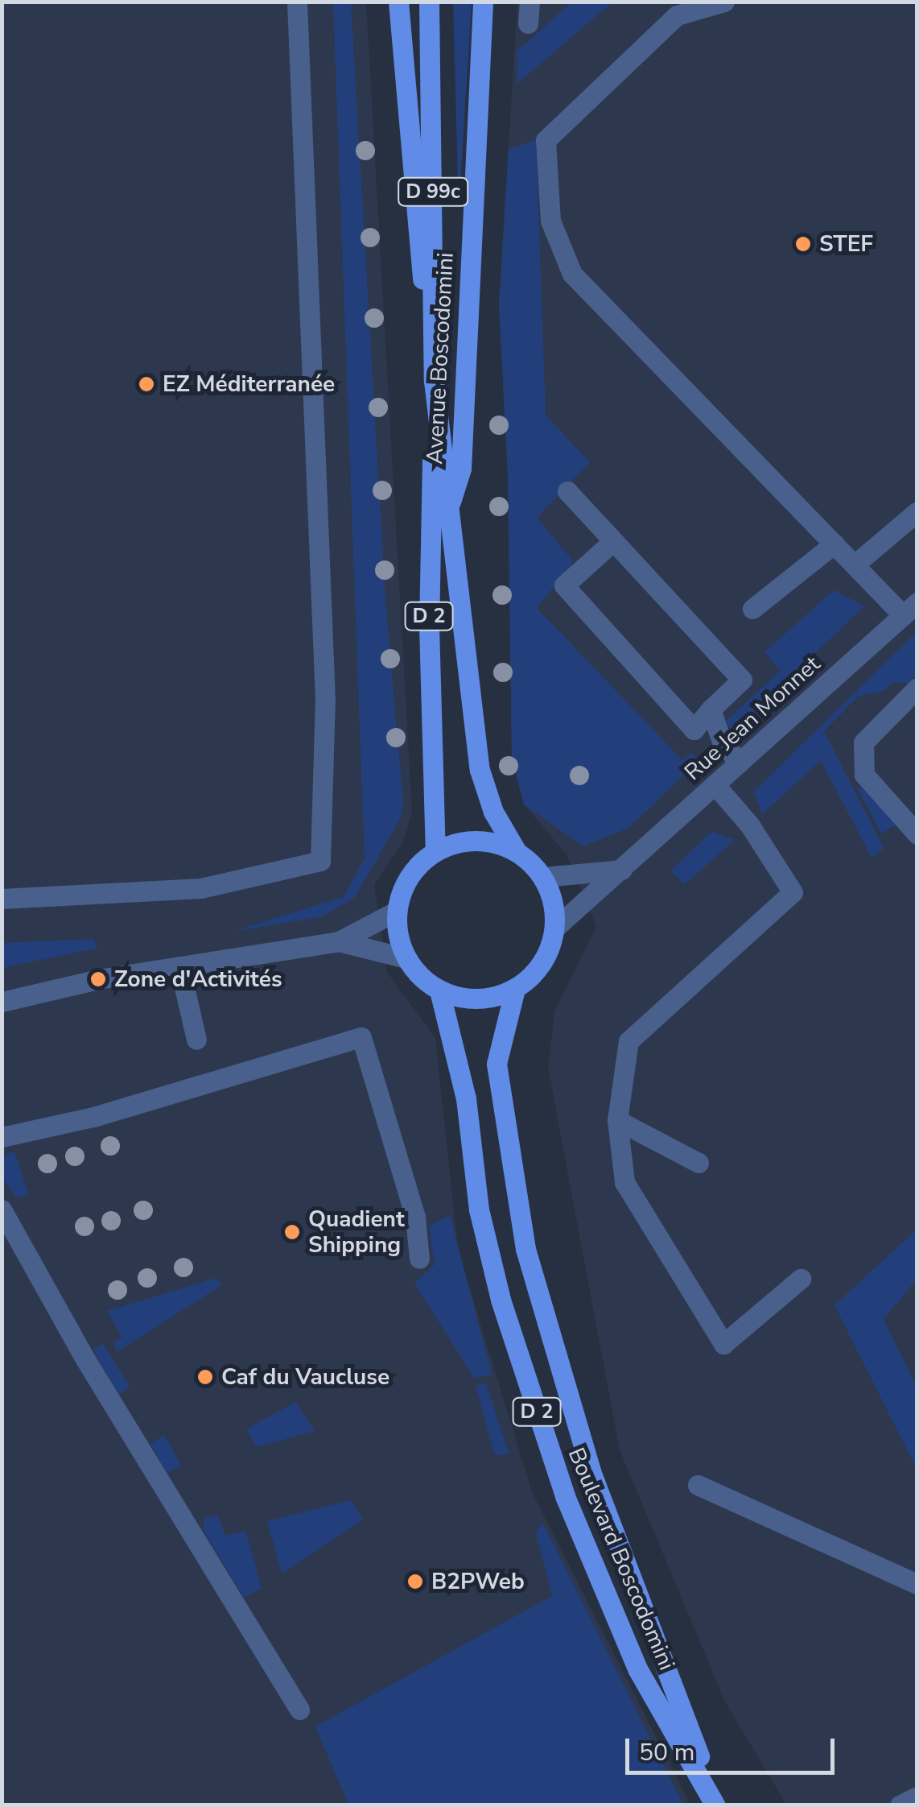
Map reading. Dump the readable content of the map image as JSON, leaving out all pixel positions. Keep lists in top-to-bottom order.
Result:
{
  "streets": {
    "main road": [
      "D 99c",
      "Avenue Boscodomini",
      "D 2",
      "Boulevard Boscodomini"
    ],
    "street": ["Rue Jean Monnet"]
  },
  "crossings": [
    ["D 99c", "Avenue Boscodomini"],
    ["Avenue Boscodomini", "Rue Jean Monnet"],
    ["Avenue Boscodomini", "Boulevard Boscodomini"],
    ["Rue Jean Monnet", "Boulevard Boscodomini"]
  ],
  "places": [
    "STEF",
    "EZ Méditerranée",
    "Zone d'Activités",
    "Quadient Shipping",
    "Caf du Vaucluse",
    "B2PWeb"
  ],
  "scale_bar": "50 m"
}
